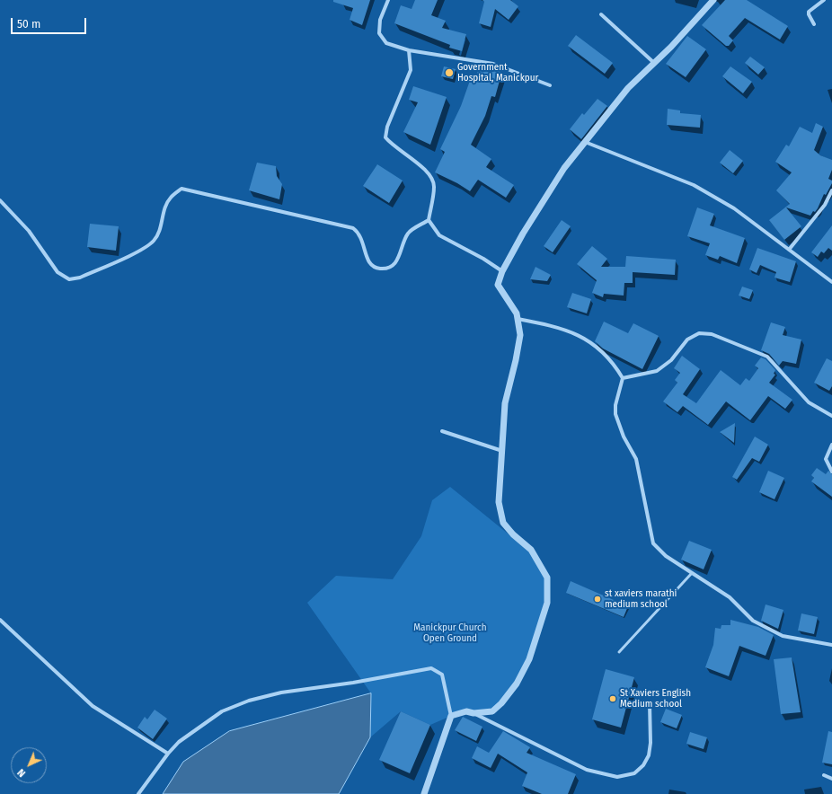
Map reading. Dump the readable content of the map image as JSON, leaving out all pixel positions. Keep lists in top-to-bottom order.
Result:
{
  "parks": ["Manickpur Church Open Ground"],
  "places": ["Government Hospital, Manickpur", "st xaviers marathi medium school", "St Xaviers English Medium school"],
  "scale_bar": "50 m",
  "north": "bottom left"
}
